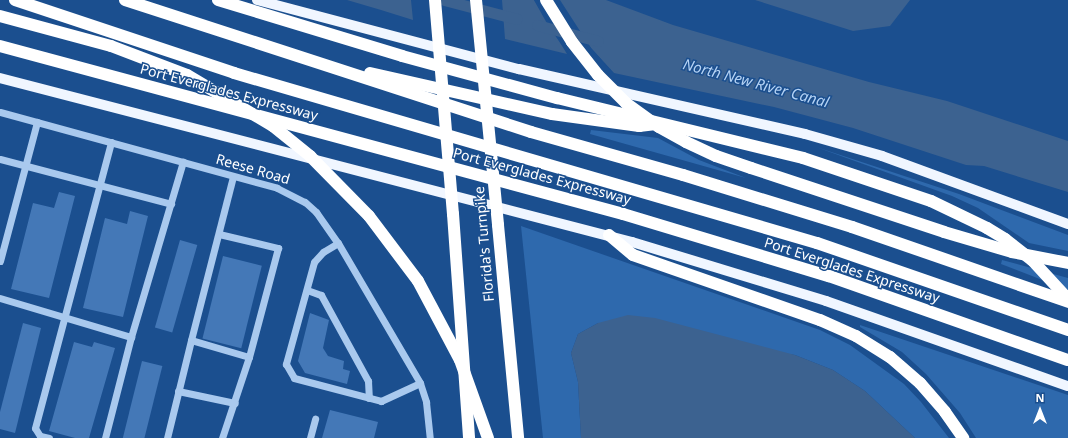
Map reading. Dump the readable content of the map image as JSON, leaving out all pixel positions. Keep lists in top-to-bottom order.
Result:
{
  "streets": {
    "highway": ["Port Everglades Expressway", "Florida's Turnpike"],
    "street": ["Reese Road"]
  },
  "water": ["North New River Canal"],
  "north": "top"
}
